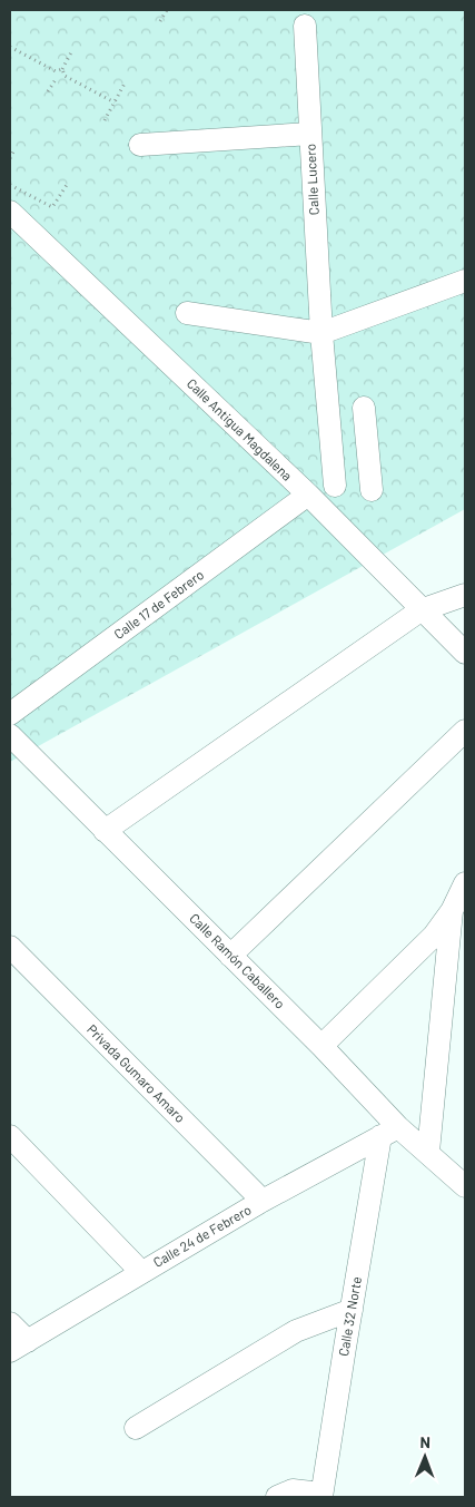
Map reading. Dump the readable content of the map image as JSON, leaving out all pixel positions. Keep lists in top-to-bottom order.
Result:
{
  "streets": {
    "street": [
      "Calle Lucero",
      "Calle Antigua Magdalena",
      "Calle 17 de Febrero",
      "Calle Ramón Caballero",
      "Privada Gumaro Amaro",
      "Calle 24 de Febrero",
      "Calle 32 Norte"
    ]
  },
  "crossings": [
    ["Calle Antigua Magdalena", "Calle 17 de Febrero"],
    ["Calle Ramón Caballero", "Calle 24 de Febrero"],
    ["Calle Ramón Caballero", "Calle 32 Norte"],
    ["Privada Gumaro Amaro", "Calle 24 de Febrero"],
    ["Calle 24 de Febrero", "Calle 32 Norte"]
  ],
  "north": "top"
}
